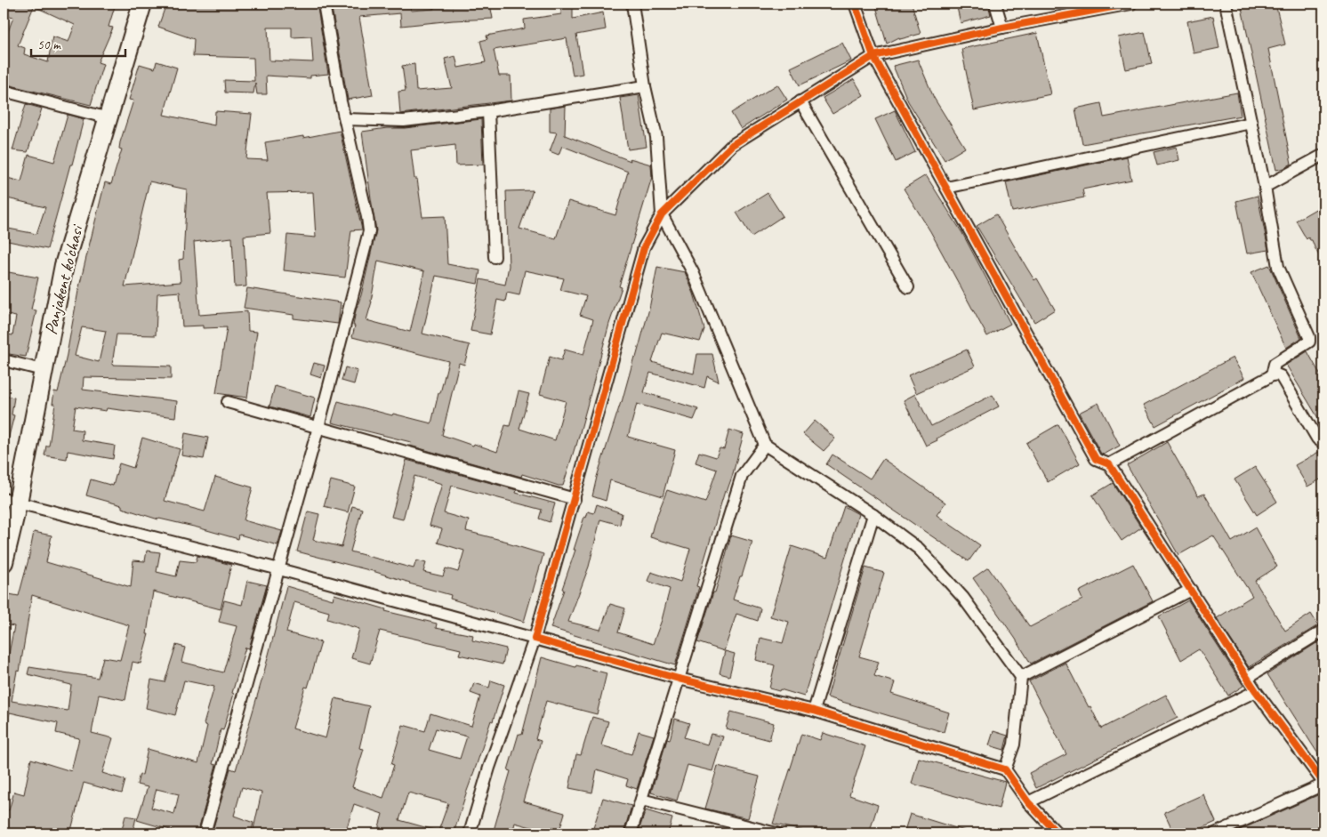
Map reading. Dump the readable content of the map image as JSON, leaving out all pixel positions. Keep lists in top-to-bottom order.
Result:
{
  "streets": {
    "main road": ["Panjakent ko'chasi"]
  },
  "scale_bar": "50 m"
}
